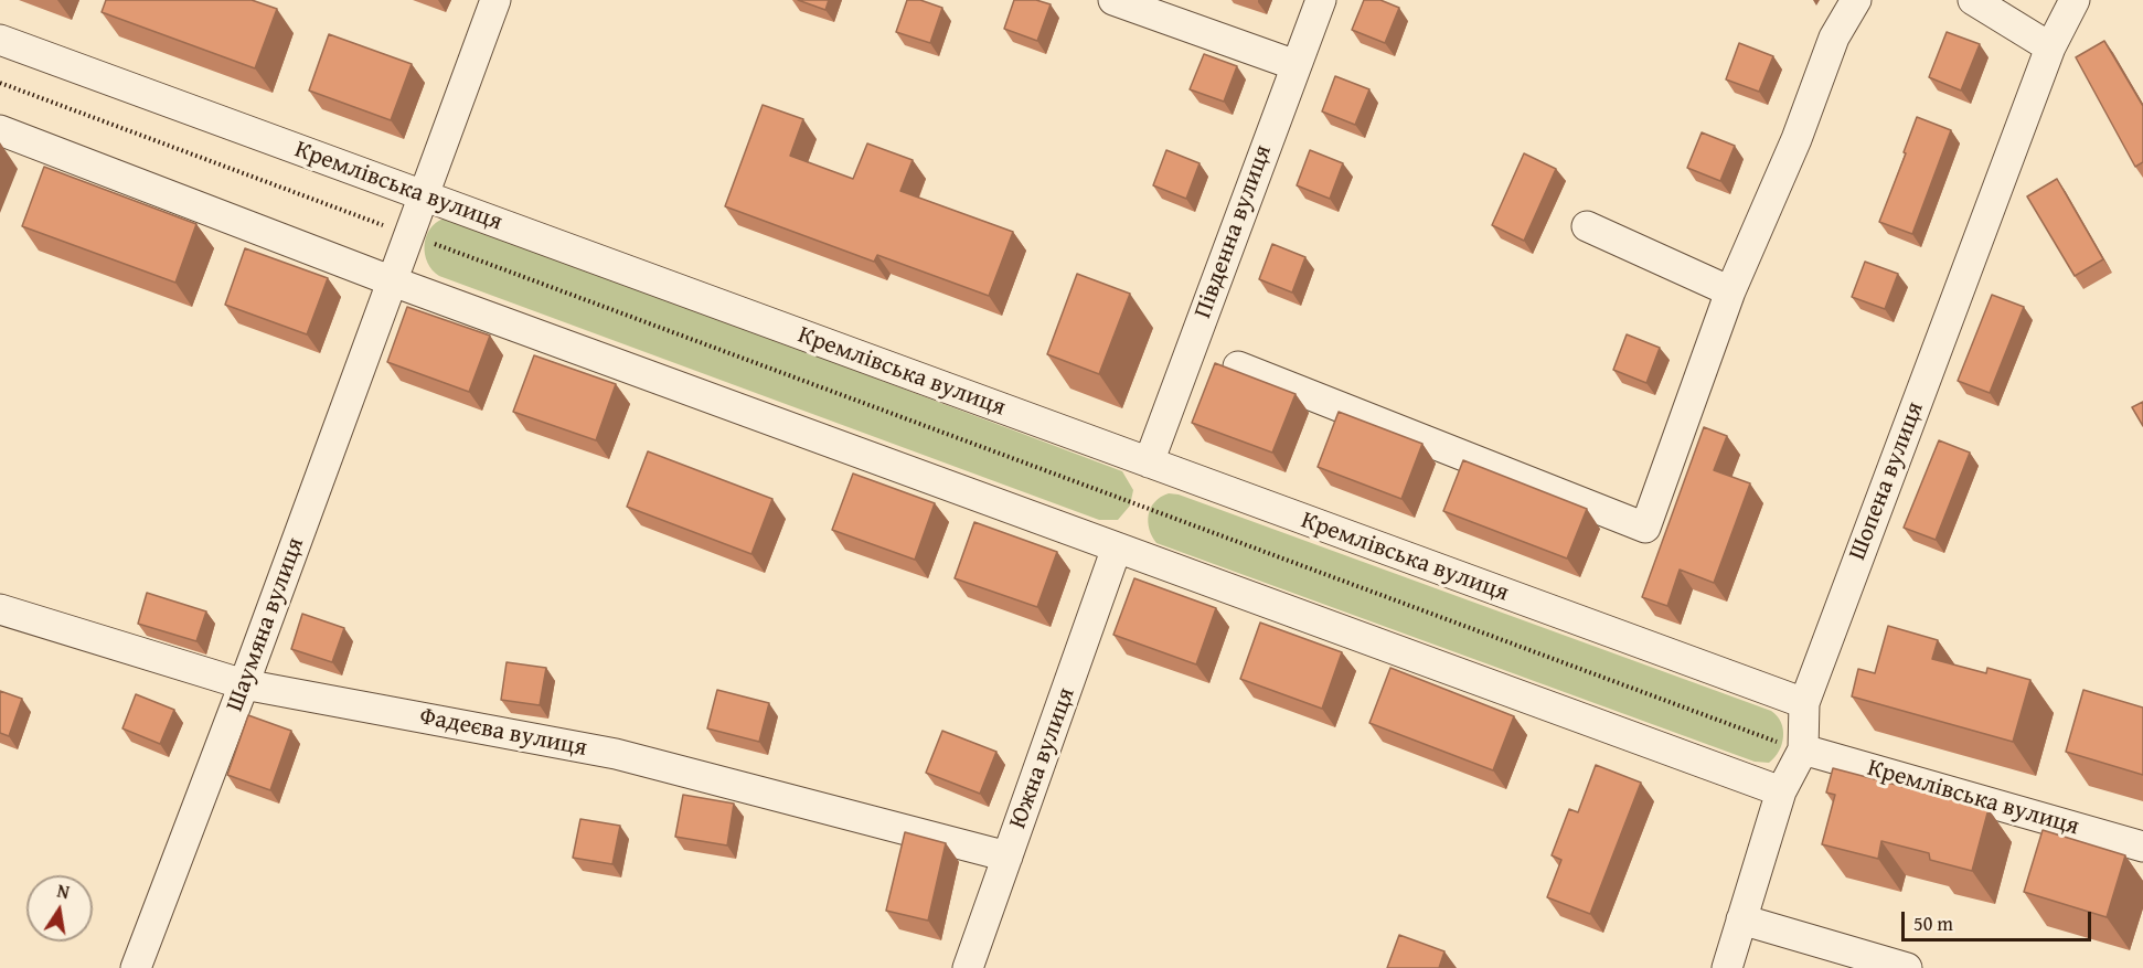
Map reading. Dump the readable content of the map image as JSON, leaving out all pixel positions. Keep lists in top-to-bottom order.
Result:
{
  "streets": {
    "street": [
      "Кремлівська вулиця",
      "Південна вулиця",
      "Шопена вулиця",
      "Шаумяна вулиця",
      "Фадеєва вулиця",
      "Южна вулиця"
    ]
  },
  "crossings": [
    ["Кремлівська вулиця", "Південна вулиця"],
    ["Кремлівська вулиця", "Шопена вулиця"],
    ["Кремлівська вулиця", "Шаумяна вулиця"],
    ["Шаумяна вулиця", "Фадеєва вулиця"],
    ["Фадеєва вулиця", "Южна вулиця"]
  ],
  "scale_bar": "50 m",
  "north": "top"
}
